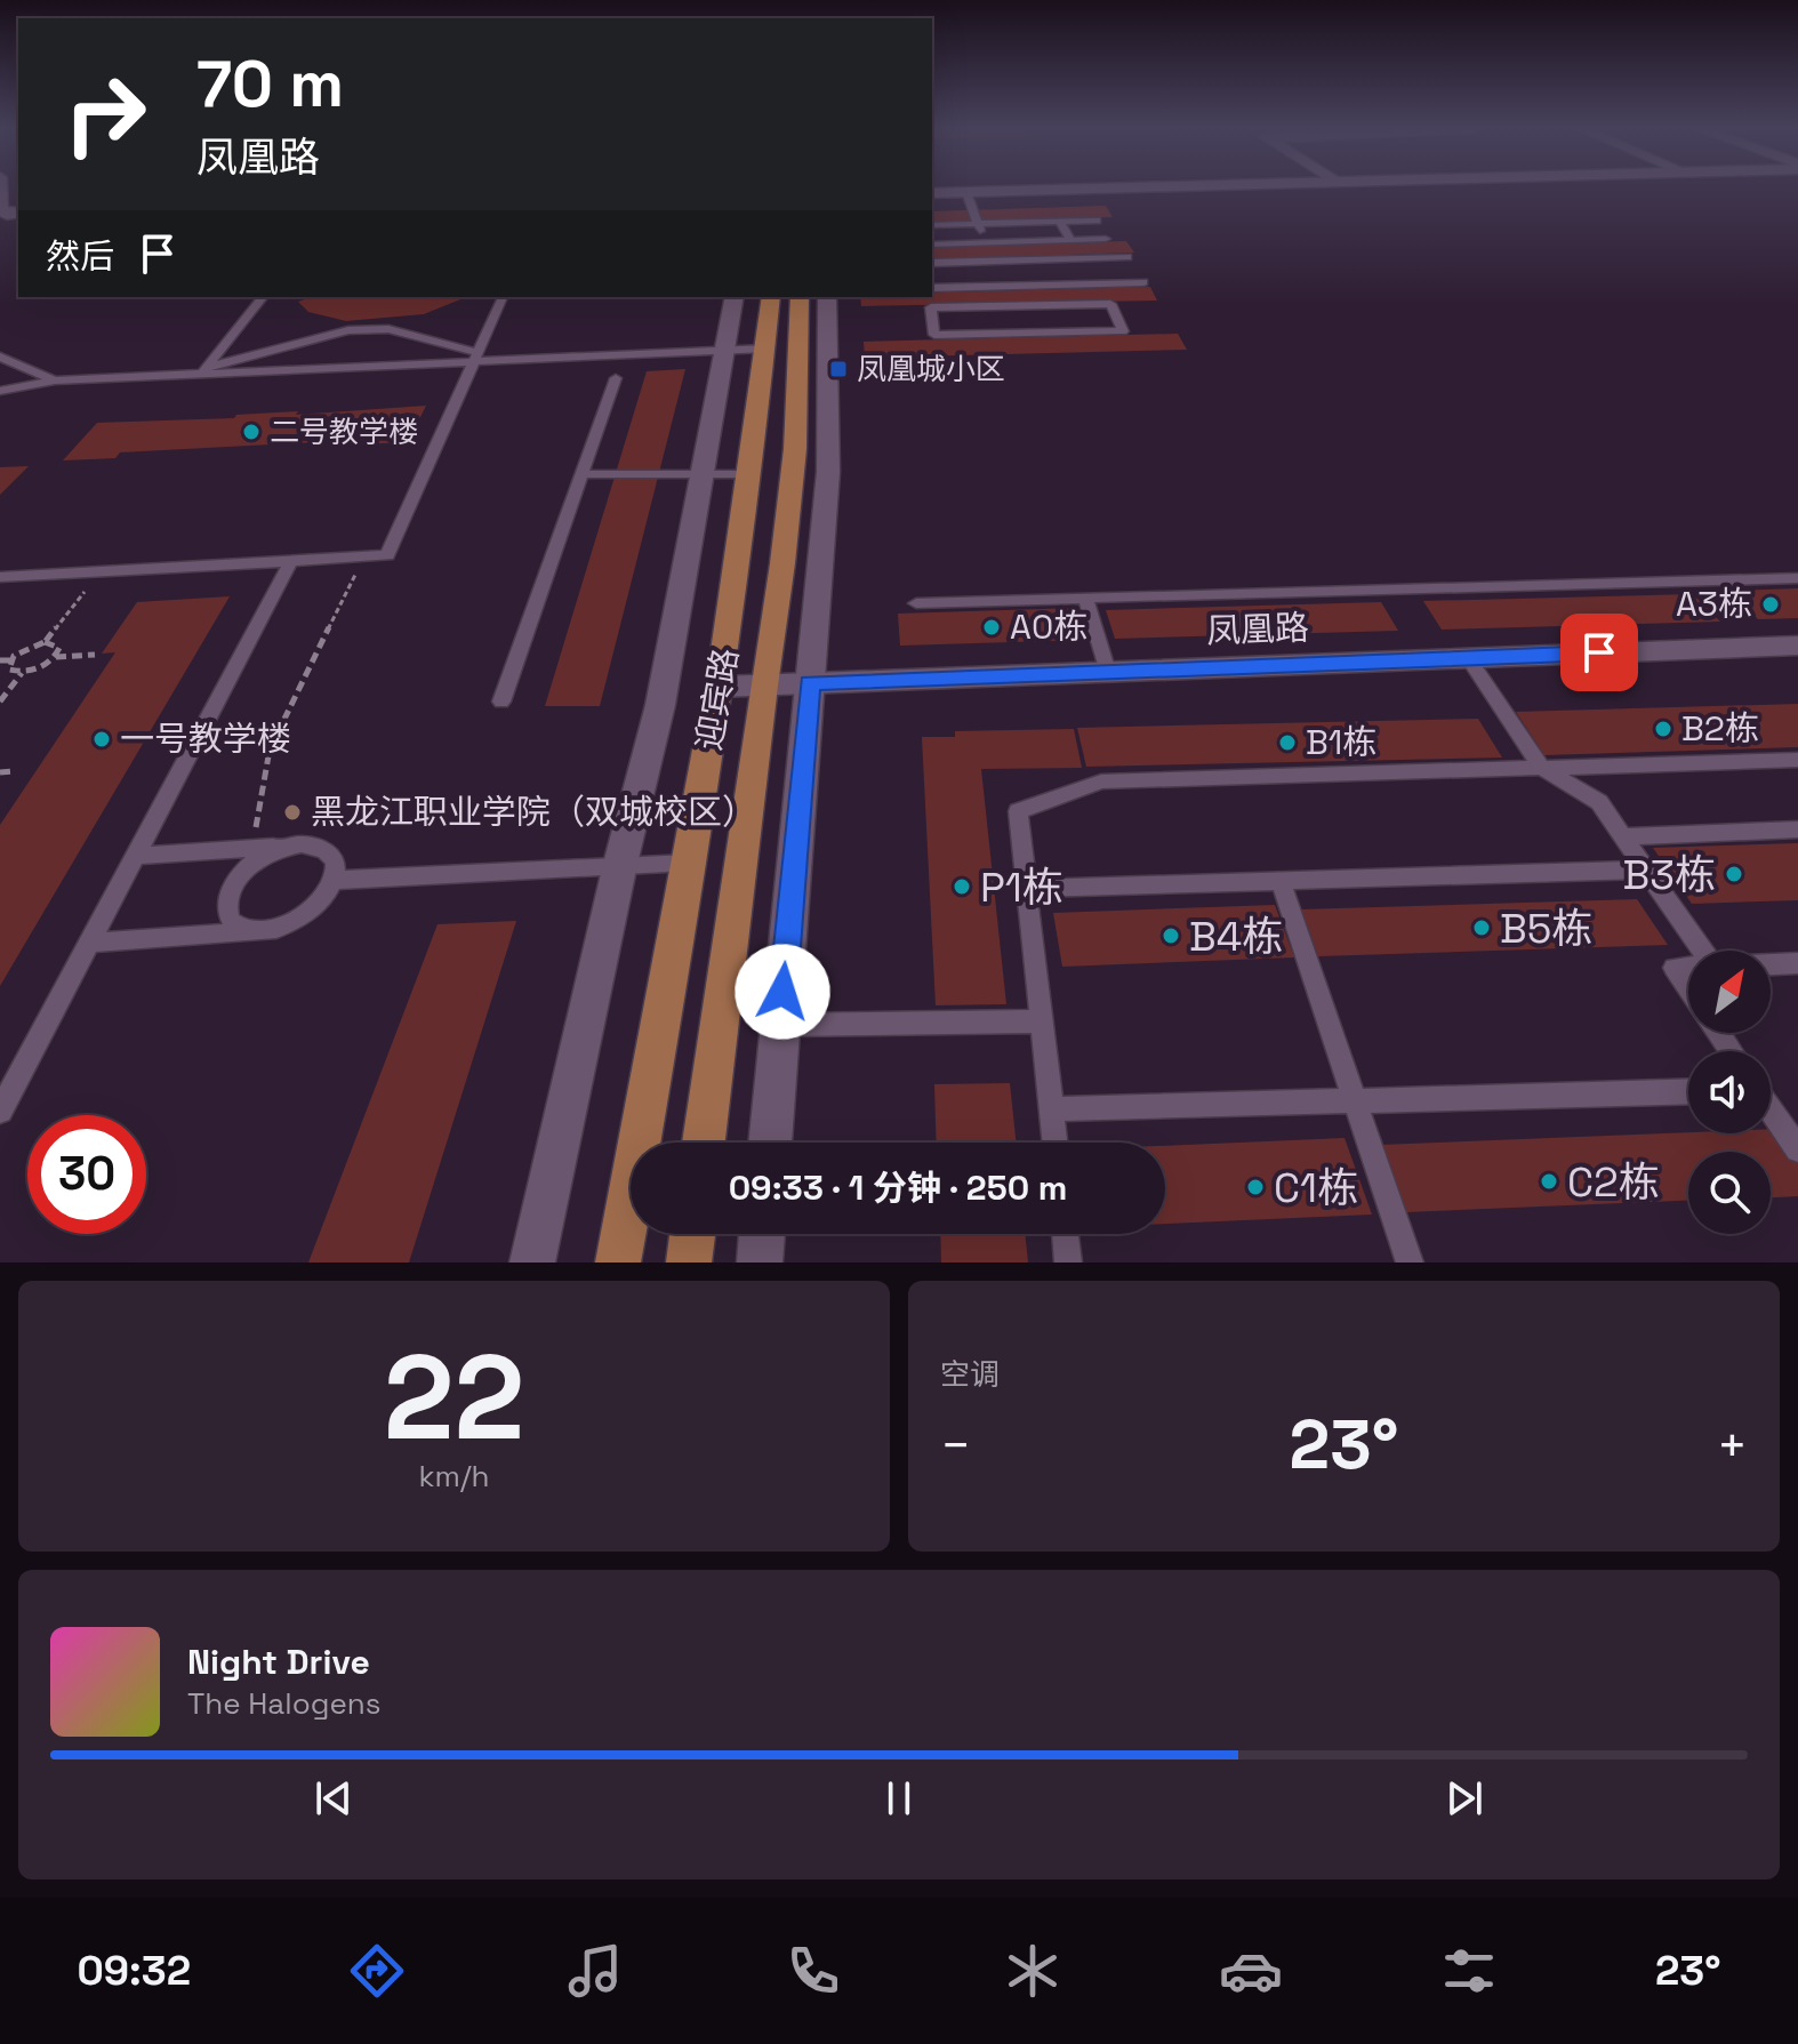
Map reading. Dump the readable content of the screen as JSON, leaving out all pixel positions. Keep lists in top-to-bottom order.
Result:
{
  "streets": {
    "main road": ["迎宾路"],
    "street": ["凤凰路"]
  },
  "crossings": [
    ["凤凰路", "迎宾路"]
  ],
  "places": {
    "transit": ["凤凰城小区"],
    "other": [
      "二号教学楼",
      "A3栋",
      "A0栋",
      "B2栋",
      "一号教学楼",
      "B1栋",
      "黑龙江职业学院（双城校区）",
      "B3栋",
      "P1栋",
      "B5栋",
      "B4栋",
      "C2栋",
      "C1栋"
    ]
  },
  "north": "top right",
  "page": {
    "turn": ["70 m", "凤凰路"],
    "then": "然后",
    "limit": "30",
    "trip": "09:33 · 1 分钟 · 250 m",
    "tile": [
      ["22", "km/h"],
      "空调"
    ],
    "heat": ["−", "23°", "+"],
    "song": ["Night Drive", "The Halogens"],
    "tabs": ["09:32", "23°"]
  }
}
